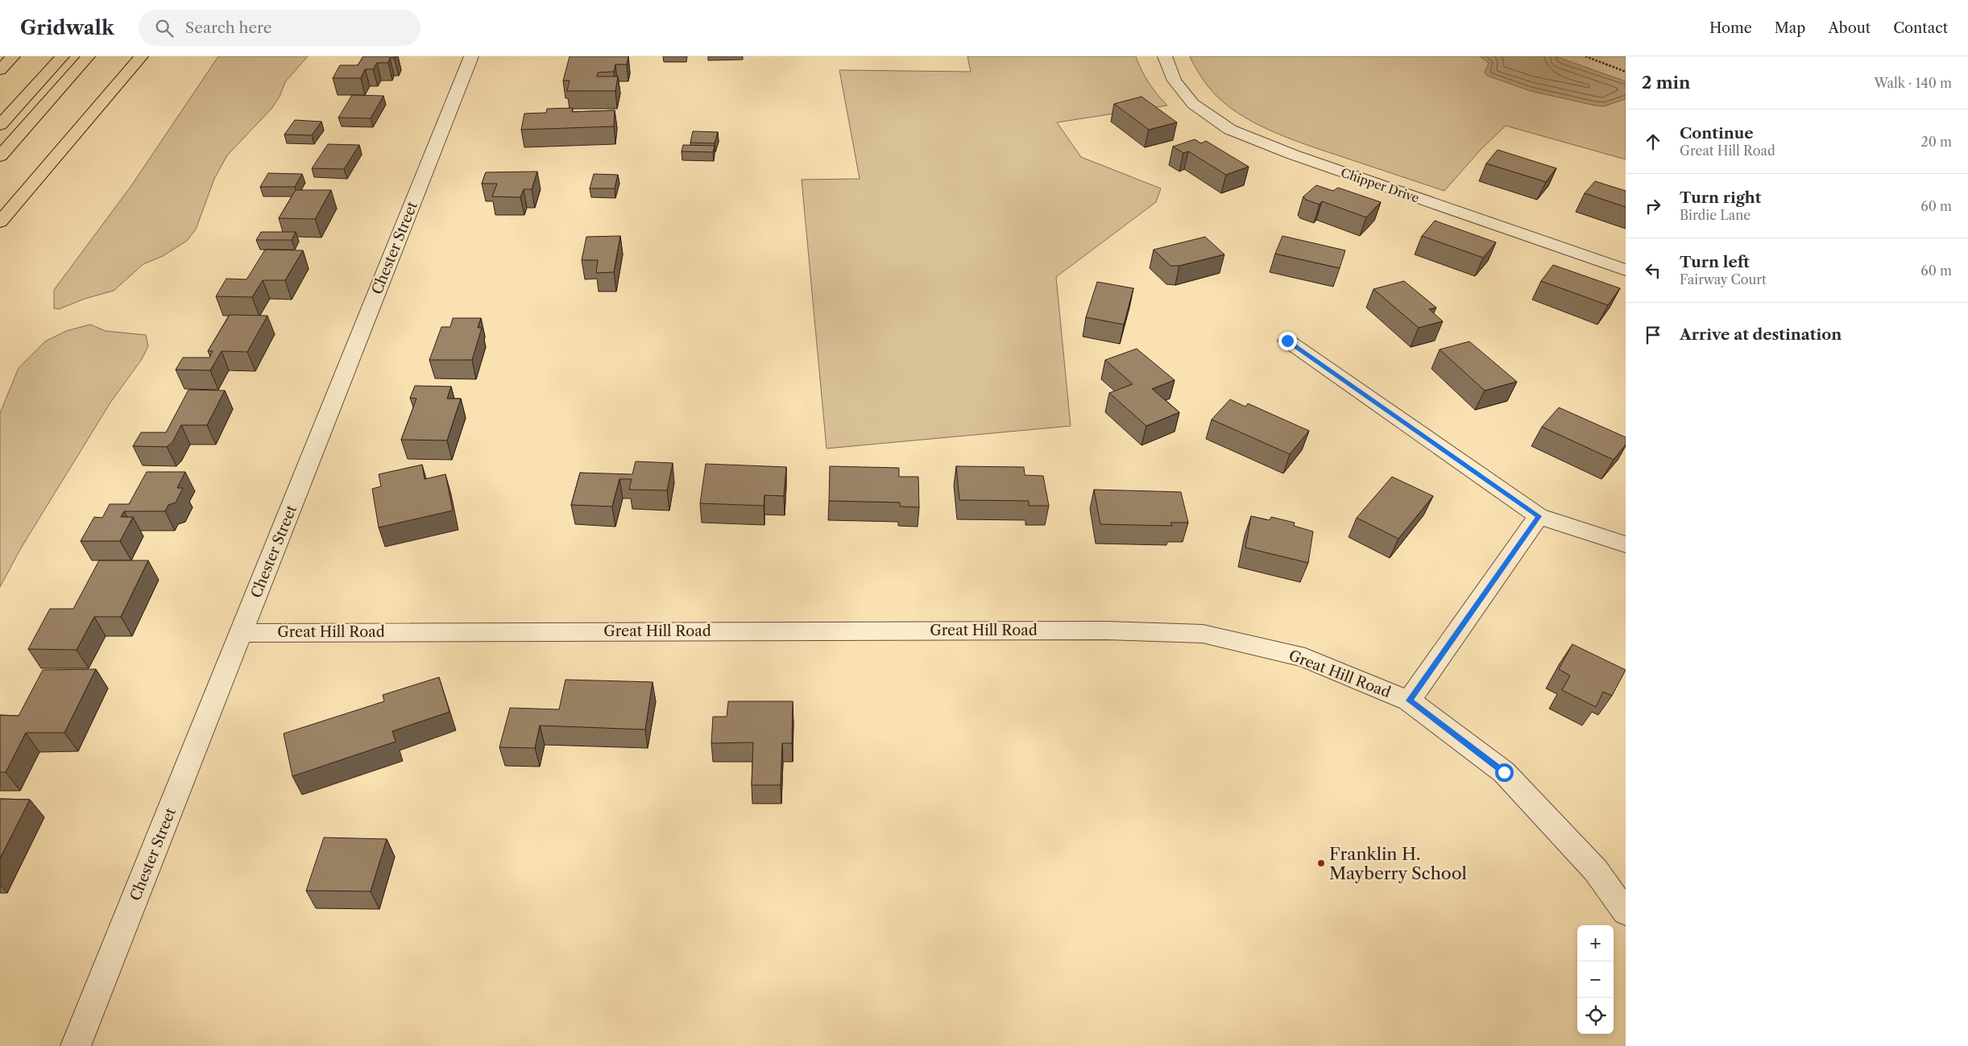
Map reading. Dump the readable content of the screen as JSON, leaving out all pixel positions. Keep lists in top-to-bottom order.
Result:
{
  "streets": {
    "street": ["Chipper Drive", "Chester Street", "Great Hill Road"]
  },
  "crossings": [
    ["Chester Street", "Great Hill Road"]
  ],
  "places": ["Franklin H. Mayberry School"],
  "page": {
    "header": "Gridwalk",
    "search": "Search here",
    "nav": [
      "Home",
      "Map",
      "About",
      "Contact"
    ],
    "heading": ["2 min", "Walk · 140 m"],
    "list": [
      ["Continue", "Great Hill Road", "20 m"],
      ["Turn right", "Birdie Lane", "60 m"],
      ["Turn left", "Fairway Court", "60 m"],
      "Arrive at destination"
    ],
    "map_buttons": ["+", "−"]
  }
}
